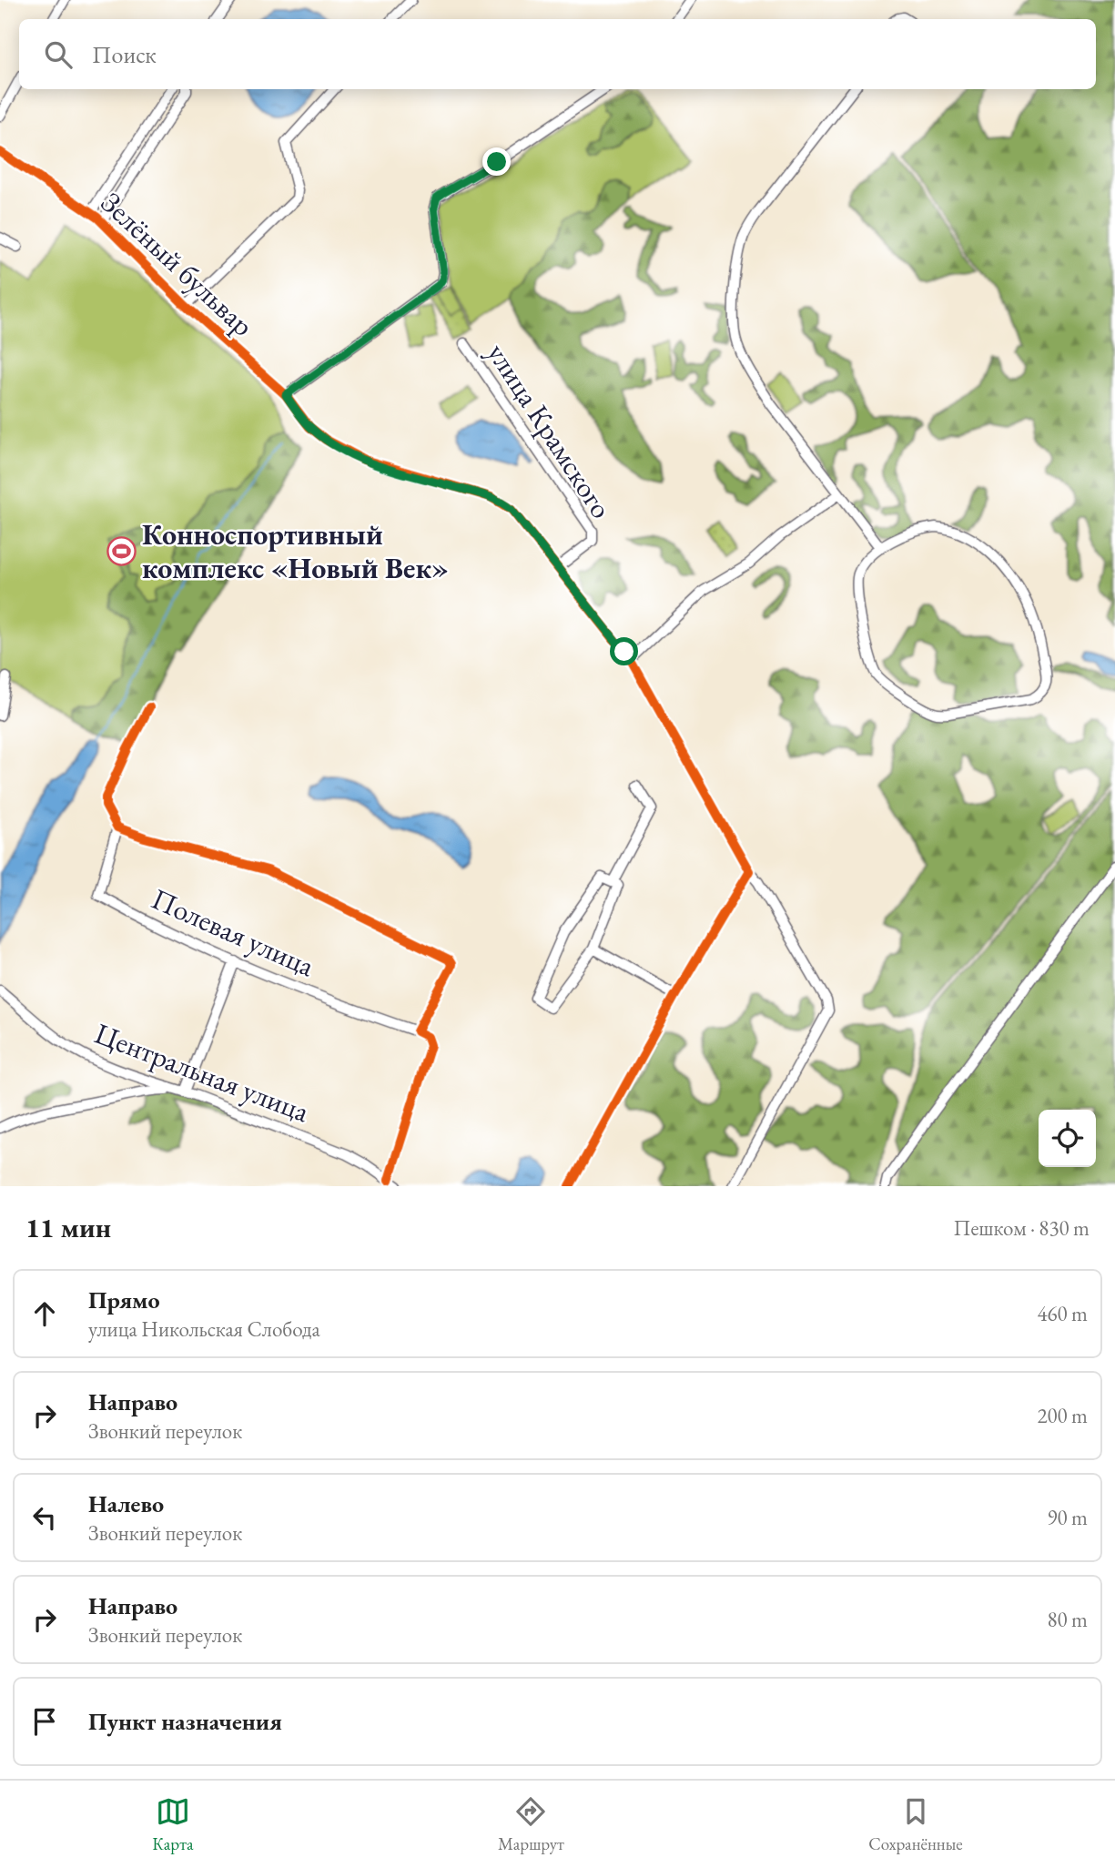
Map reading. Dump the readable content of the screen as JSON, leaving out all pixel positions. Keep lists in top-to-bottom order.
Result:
{
  "streets": {
    "street": [
      "Зелёный бульвар",
      "улица Крамского",
      "Полевая улица",
      "Центральная улица"
    ]
  },
  "crossings": [
    ["Зелёный бульвар", "улица Крамского"]
  ],
  "places": {
    "sports": ["Конноспортивный комплекс «Новый Век»"]
  },
  "page": {
    "search": "Поиск",
    "heading": ["11 мин", "Пешком · 830 m"],
    "list": [
      ["Прямо", "улица Никольская Слобода", "460 m"],
      ["Направо", "Звонкий переулок", "200 m"],
      ["Налево", "Звонкий переулок", "90 m"],
      ["Направо", "Звонкий переулок", "80 m"],
      "Пункт назначения"
    ],
    "nav": ["Карта", "Маршрут", "Сохранённые"]
  }
}
